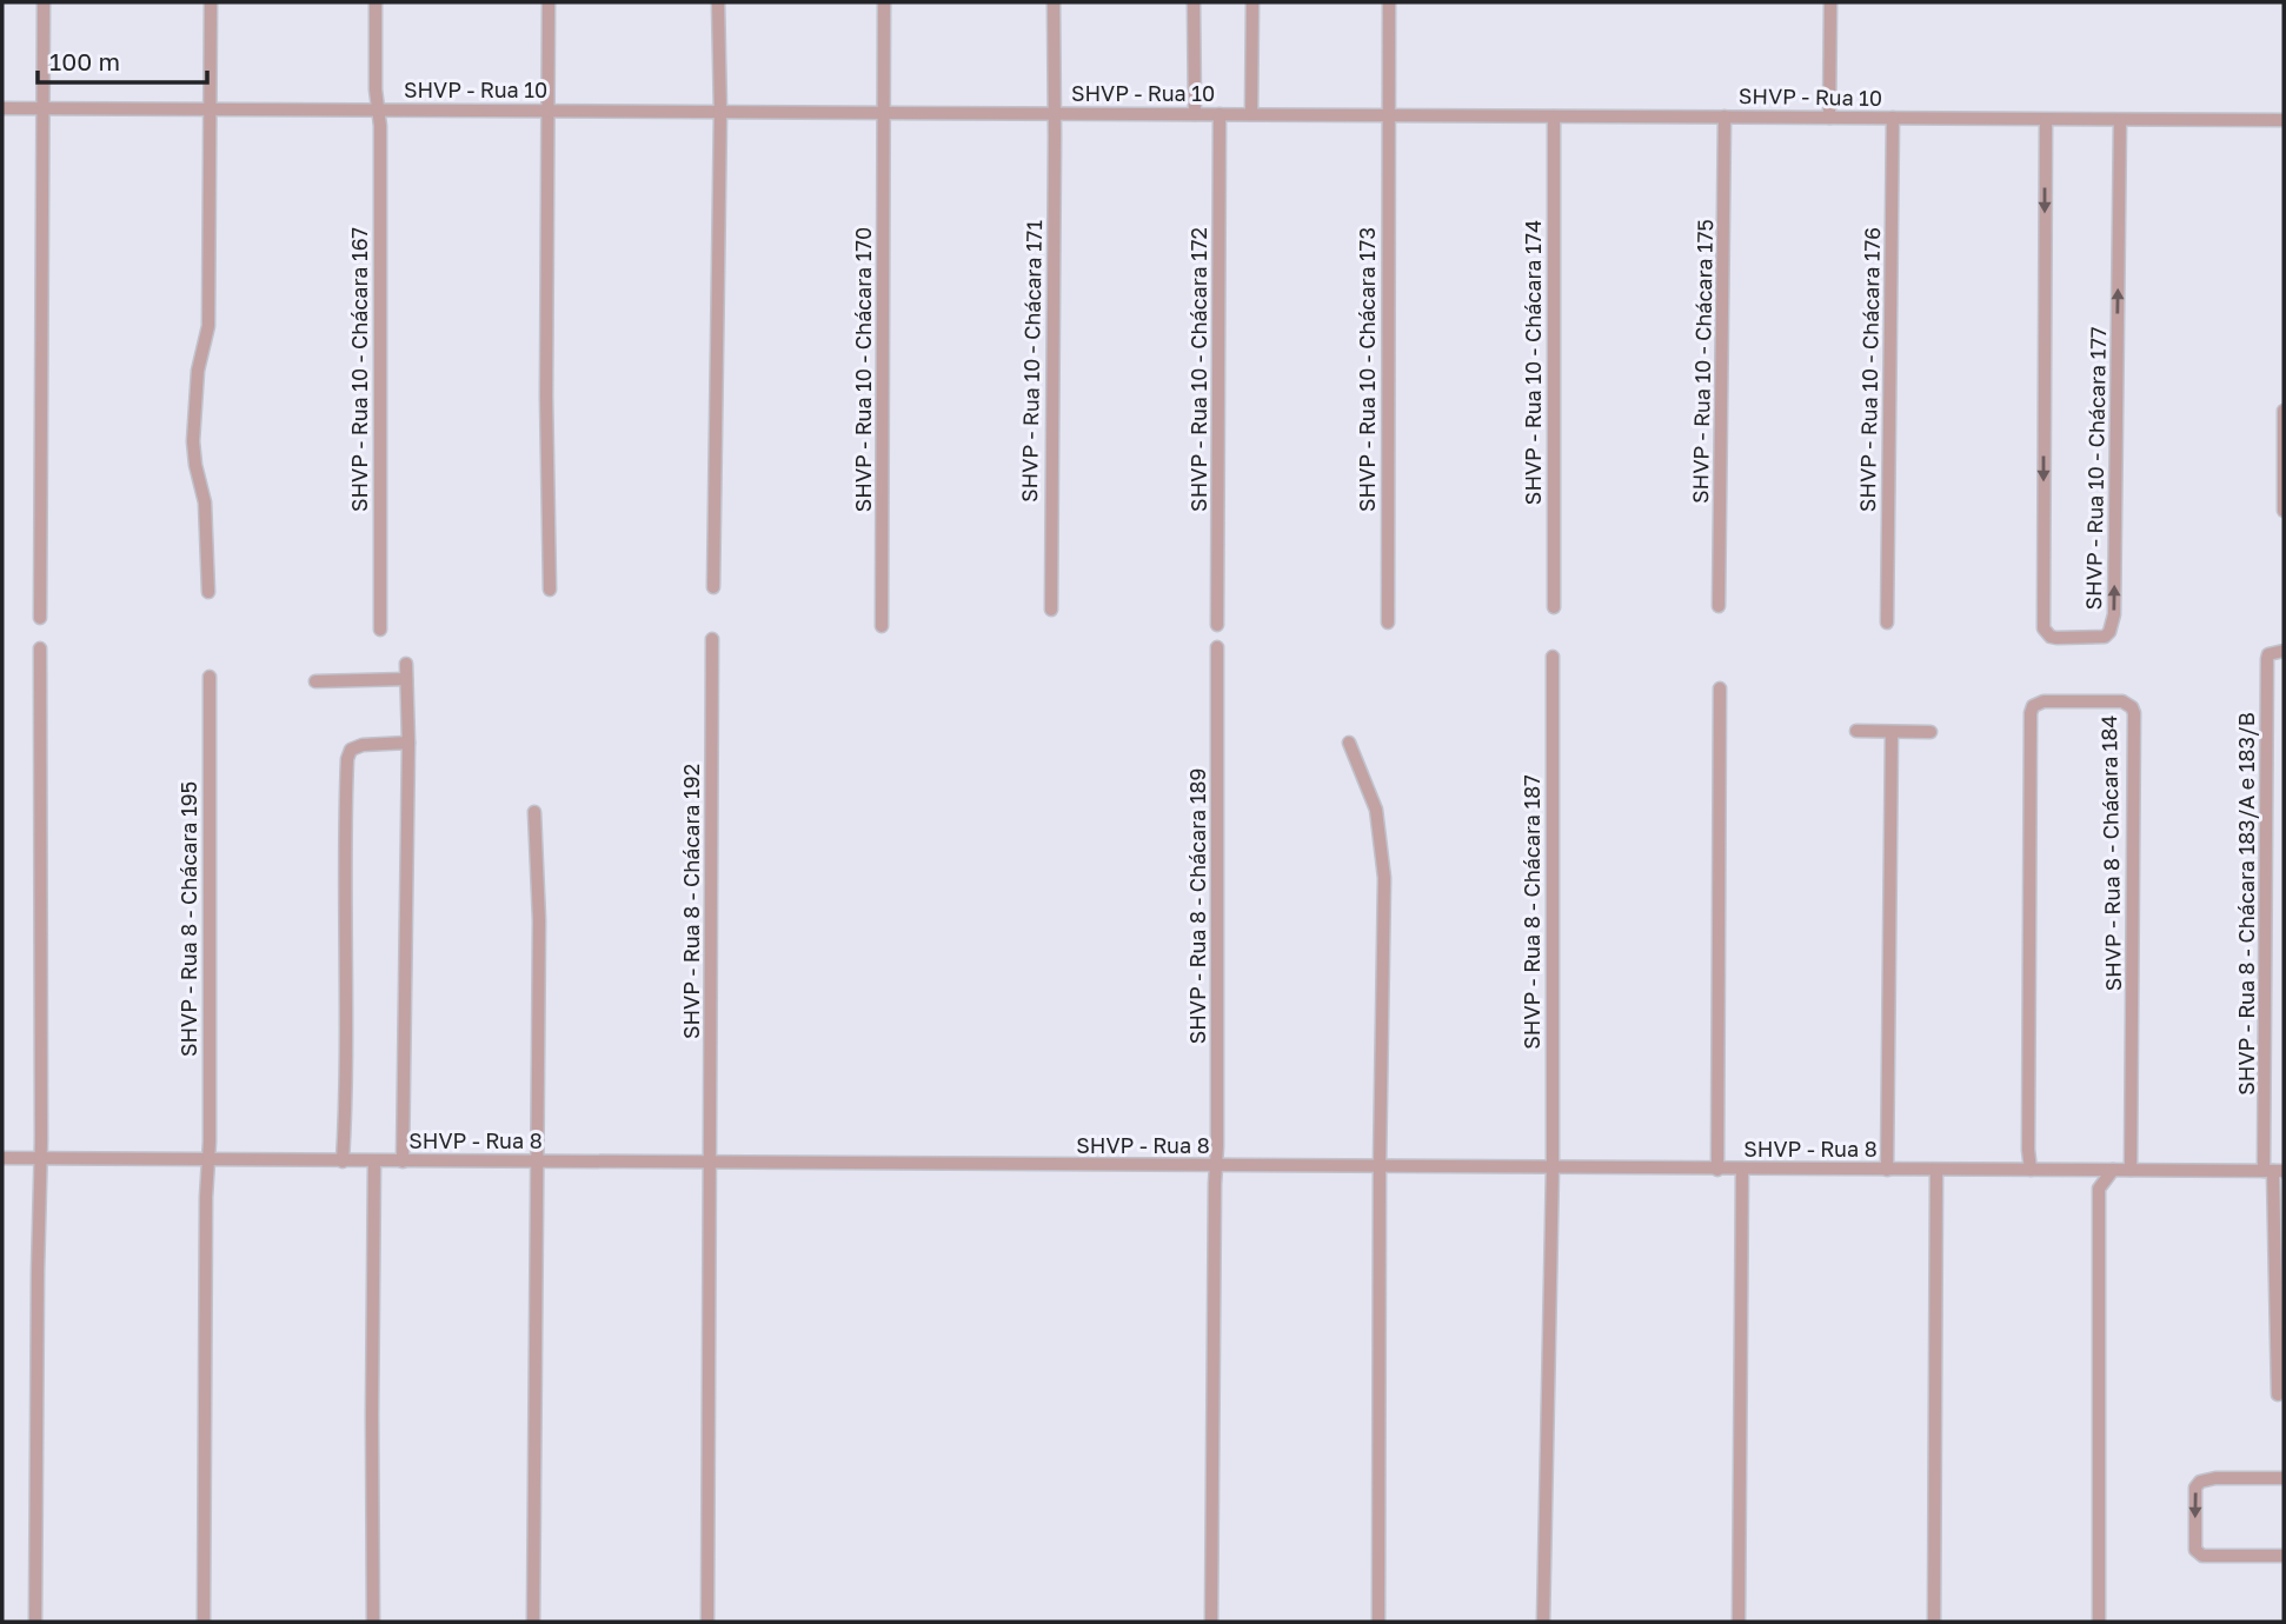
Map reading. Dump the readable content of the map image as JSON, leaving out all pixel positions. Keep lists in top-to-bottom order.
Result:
{
  "streets": {
    "street": [
      "SHVP - Rua 10",
      "SHVP - Rua 10 - Chácara 171",
      "SHVP - Rua 10 - Chácara 175",
      "SHVP - Rua 10 - Chácara 174",
      "SHVP - Rua 10 - Chácara 167",
      "SHVP - Rua 10 - Chácara 170",
      "SHVP - Rua 10 - Chácara 172",
      "SHVP - Rua 10 - Chácara 173",
      "SHVP - Rua 10 - Chácara 176",
      "SHVP - Rua 10 - Chácara 177",
      "SHVP - Rua 8 - Chácara 184",
      "SHVP - Rua 8 - Chácara 192",
      "SHVP - Rua 8 - Chácara 183/A e 183/B",
      "SHVP - Rua 8 - Chácara 189",
      "SHVP - Rua 8 - Chácara 187",
      "SHVP - Rua 8 - Chácara 195",
      "SHVP - Rua 8"
    ]
  },
  "crossings": [
    ["SHVP - Rua 10", "SHVP - Rua 10 - Chácara 171"],
    ["SHVP - Rua 10", "SHVP - Rua 10 - Chácara 175"],
    ["SHVP - Rua 10", "SHVP - Rua 10 - Chácara 174"],
    ["SHVP - Rua 10", "SHVP - Rua 10 - Chácara 167"],
    ["SHVP - Rua 10", "SHVP - Rua 10 - Chácara 170"],
    ["SHVP - Rua 10", "SHVP - Rua 10 - Chácara 172"],
    ["SHVP - Rua 10", "SHVP - Rua 10 - Chácara 173"],
    ["SHVP - Rua 10", "SHVP - Rua 10 - Chácara 176"],
    ["SHVP - Rua 10", "SHVP - Rua 10 - Chácara 177"],
    ["SHVP - Rua 8 - Chácara 184", "SHVP - Rua 8"],
    ["SHVP - Rua 8 - Chácara 192", "SHVP - Rua 8"],
    ["SHVP - Rua 8 - Chácara 183/A e 183/B", "SHVP - Rua 8"],
    ["SHVP - Rua 8 - Chácara 189", "SHVP - Rua 8"],
    ["SHVP - Rua 8 - Chácara 187", "SHVP - Rua 8"],
    ["SHVP - Rua 8 - Chácara 195", "SHVP - Rua 8"]
  ],
  "scale_bar": "100 m"
}
